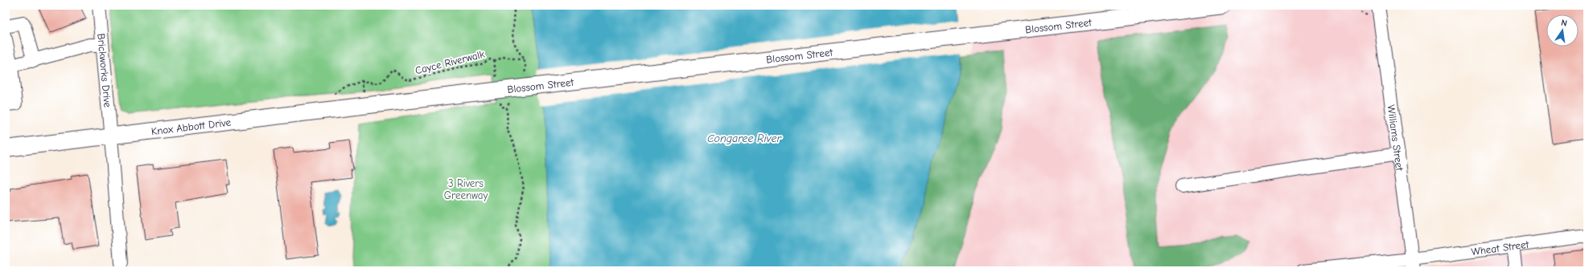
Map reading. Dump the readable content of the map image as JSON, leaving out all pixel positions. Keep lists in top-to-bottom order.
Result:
{
  "streets": {
    "main road": ["Blossom Street", "Knox Abbott Drive"],
    "street": ["Brickworks Drive", "Williams Street", "Wheat Street"],
    "path": ["Cayce Riverwalk"]
  },
  "crossings": [
    ["Blossom Street", "Knox Abbott Drive"],
    ["Brickworks Drive", "Knox Abbott Drive"],
    ["Williams Street", "Wheat Street"]
  ],
  "water": ["Congaree River"],
  "parks": ["3 Rivers Greenway"],
  "north": "top"
}
